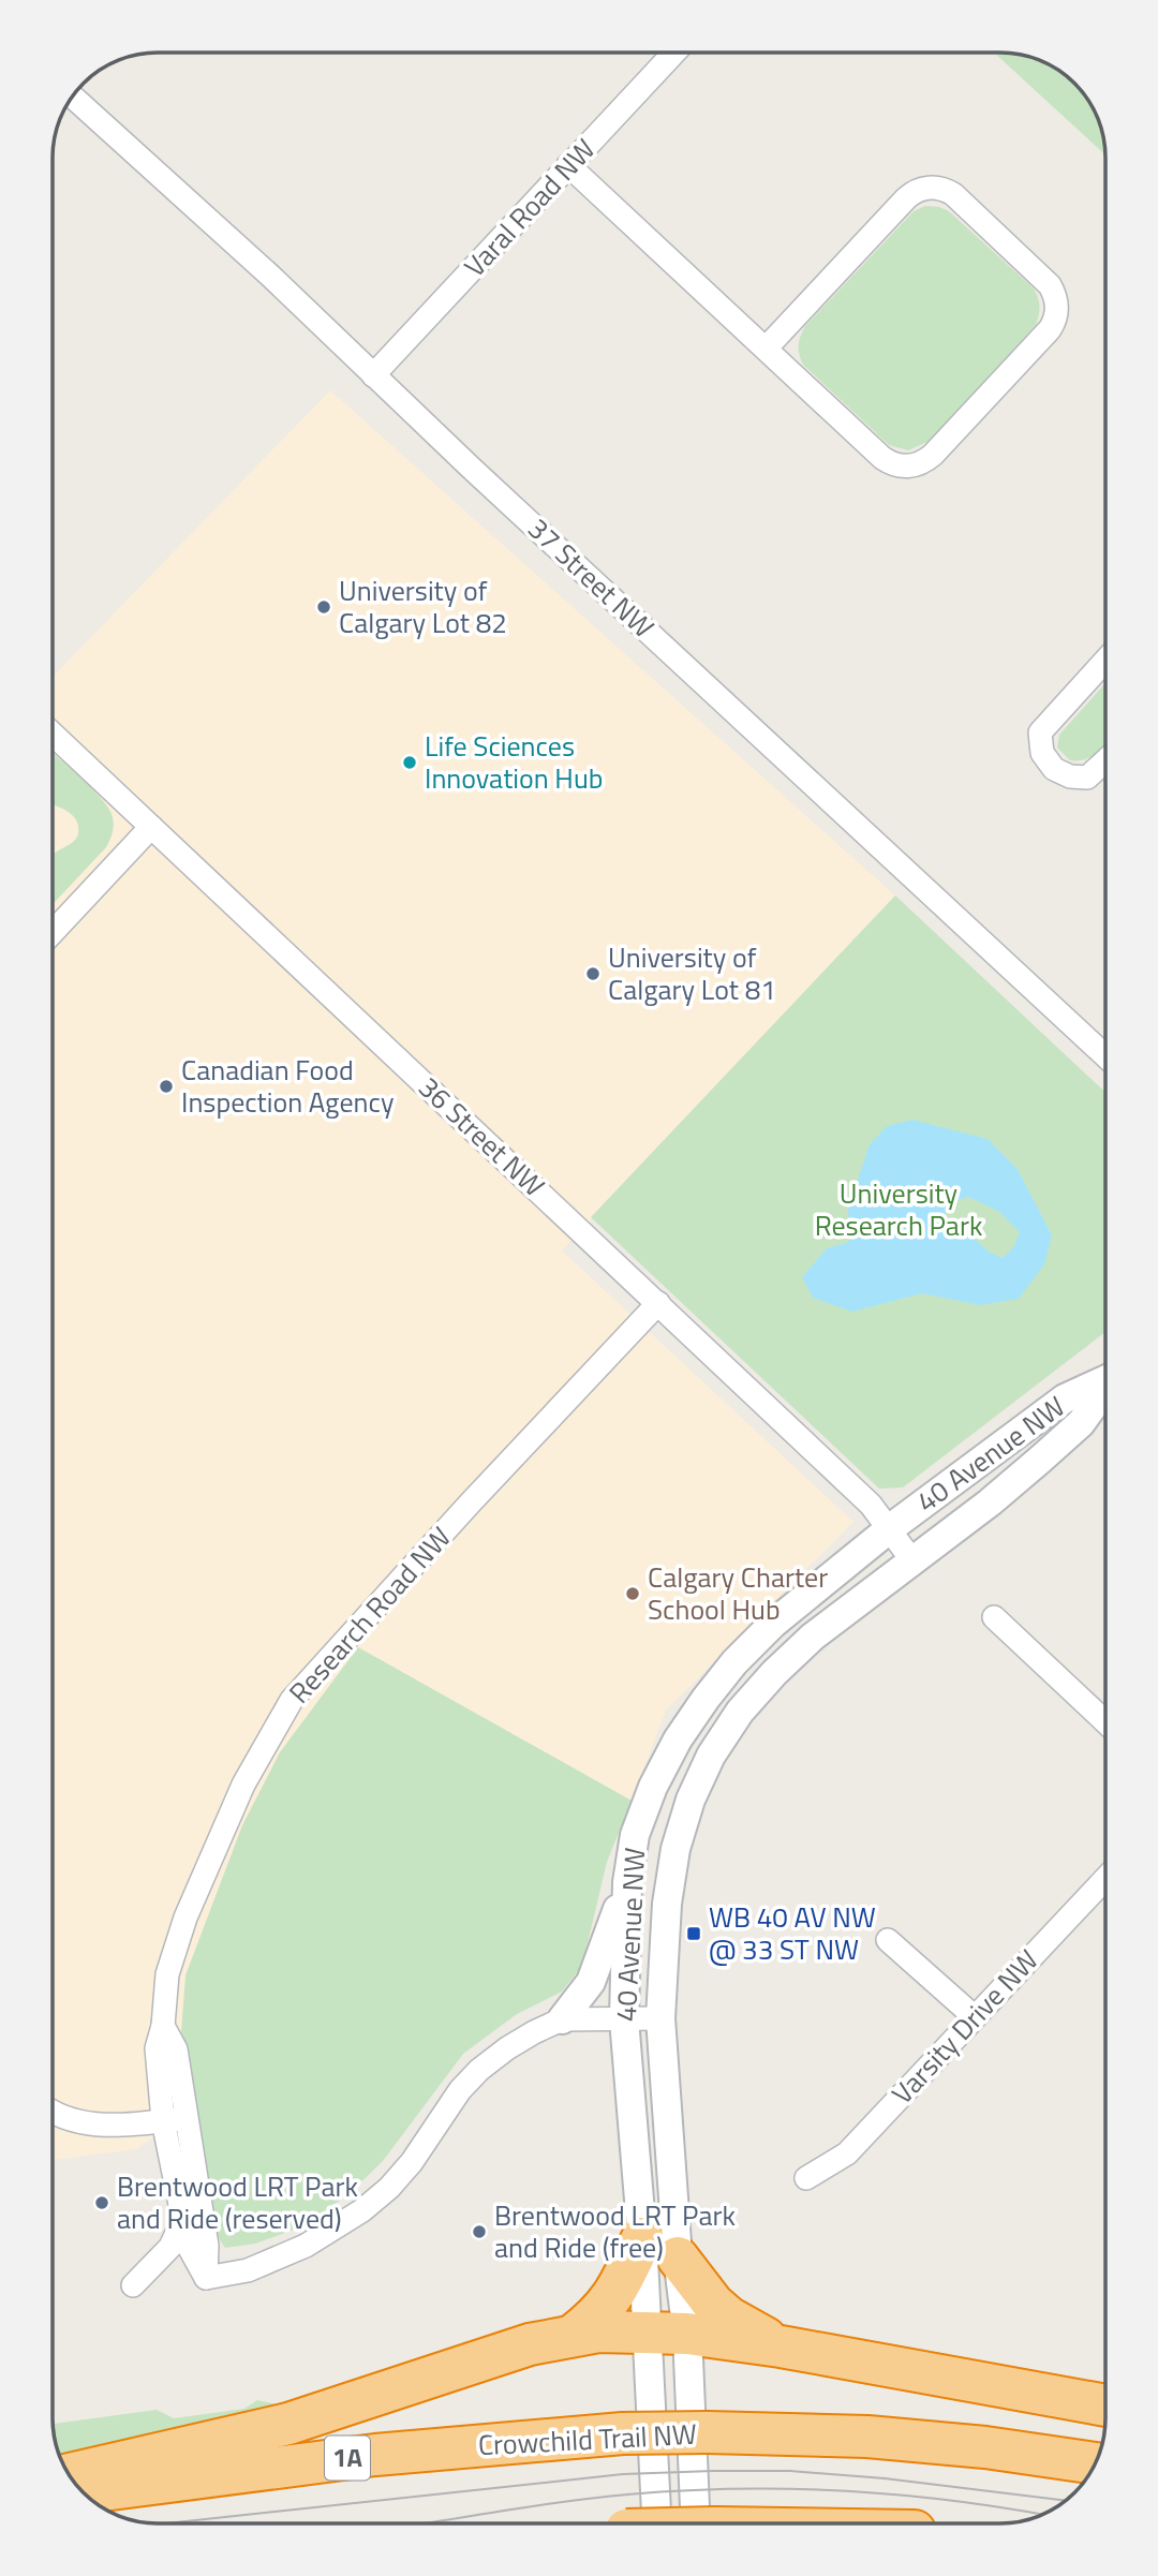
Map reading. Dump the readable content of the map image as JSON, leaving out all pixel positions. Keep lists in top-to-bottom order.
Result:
{
  "streets": {
    "highway": ["Crowchild Trail NW", "1A"],
    "street": [
      "Varal Road NW",
      "37 Street NW",
      "36 Street NW",
      "40 Avenue NW",
      "Research Road NW",
      "Varsity Drive NW"
    ]
  },
  "crossings": [
    ["Varal Road NW", "37 Street NW"],
    ["36 Street NW", "40 Avenue NW"],
    ["36 Street NW", "Research Road NW"]
  ],
  "parks": ["University Research Park"],
  "places": {
    "other": [
      "University of Calgary Lot 82",
      "Life Sciences Innovation Hub",
      "University of Calgary Lot 81",
      "Canadian Food Inspection Agency",
      "Calgary Charter School Hub",
      "Brentwood LRT Park and Ride (reserved)",
      "Brentwood LRT Park and Ride (free)"
    ],
    "transit": ["WB 40 AV NW @ 33 ST NW"]
  }
}
